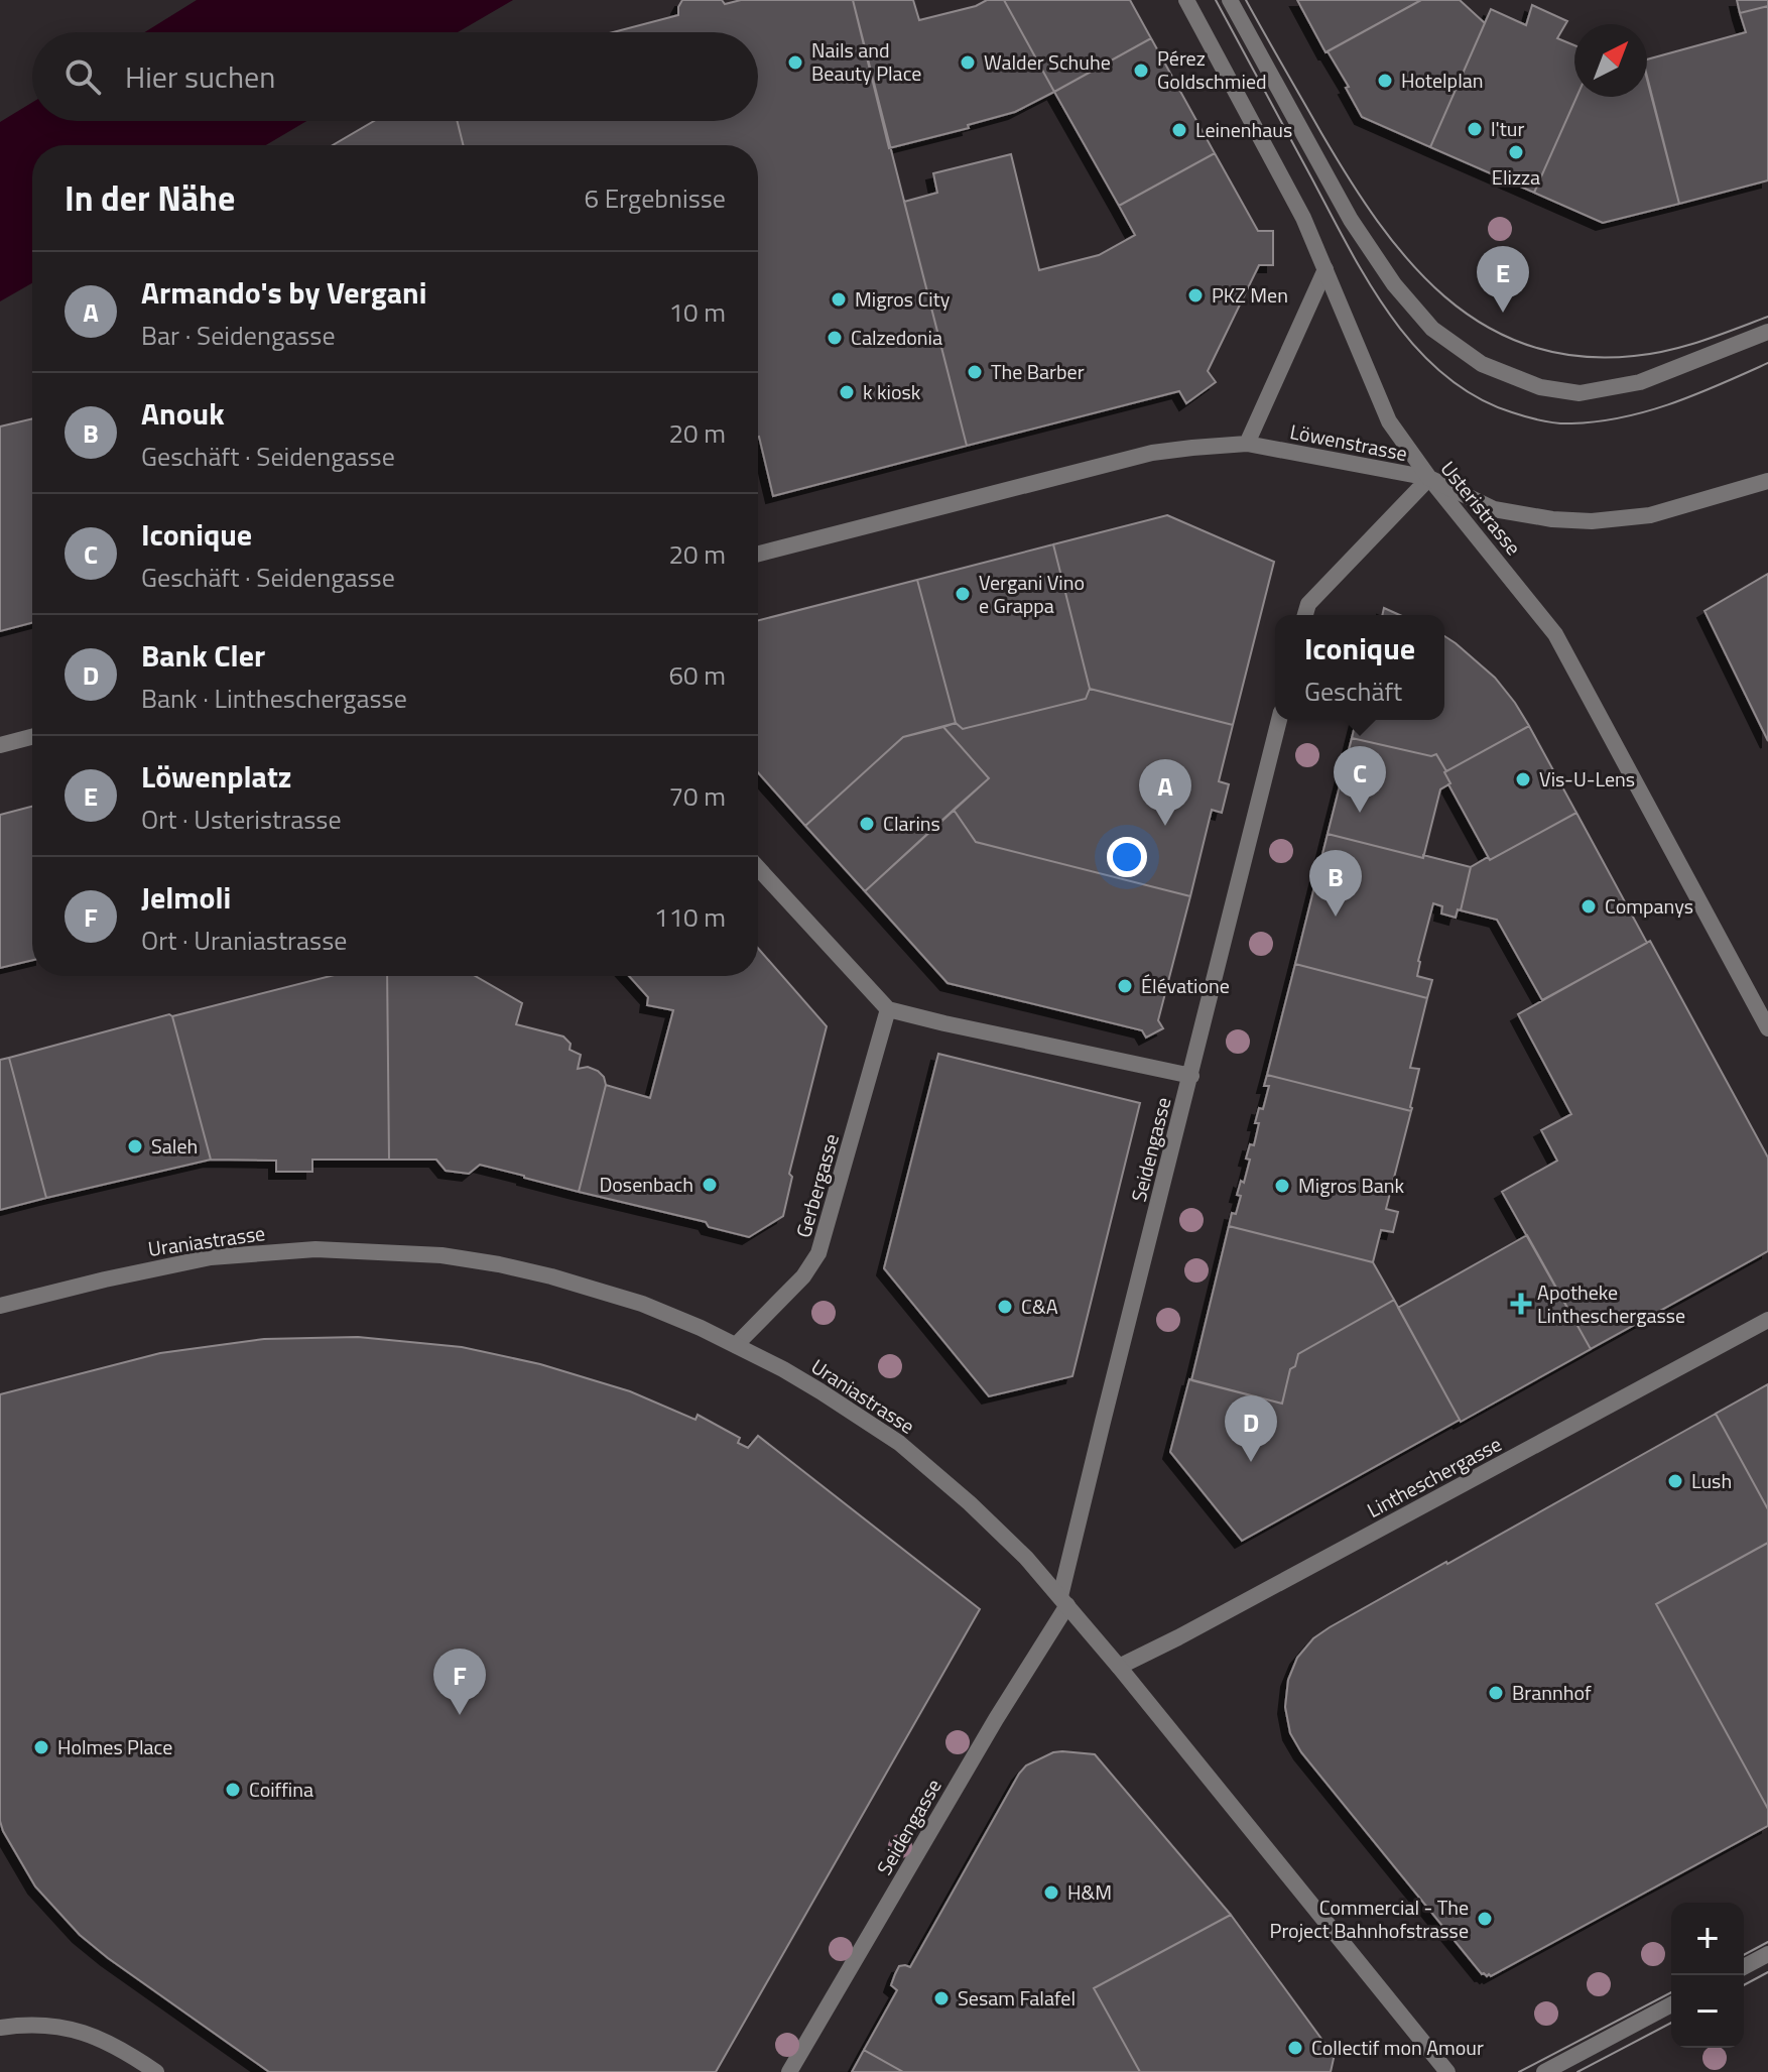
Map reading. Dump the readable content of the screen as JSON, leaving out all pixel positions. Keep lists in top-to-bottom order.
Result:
{
  "streets": {
    "street": [
      "Löwenstrasse",
      "Usteristrasse",
      "Seidengasse",
      "Gerbergasse",
      "Uraniastrasse",
      "Lintheschergasse"
    ]
  },
  "crossings": [
    ["Löwenstrasse", "Usteristrasse"],
    ["Seidengasse", "Uraniastrasse"],
    ["Gerbergasse", "Uraniastrasse"],
    ["Uraniastrasse", "Lintheschergasse"]
  ],
  "places": {
    "other": [
      "Nails and Beauty Place",
      "Walder Schuhe",
      "Pérez Goldschmied",
      "Hotelplan",
      "l'tur",
      "Leinenhaus",
      "Elizza",
      "PKZ Men",
      "Migros City",
      "Calzedonia",
      "The Barber",
      "k kiosk",
      "Vergani Vino e Grappa",
      "Vis-U-Lens",
      "Clarins",
      "Companys",
      "Élévatione",
      "Saleh",
      "Dosenbach",
      "Migros Bank",
      "C&A",
      "Lush",
      "Brannhof",
      "Holmes Place",
      "Coiffina",
      "H&M",
      "Commercial - The Project Bahnhofstrasse",
      "Sesam Falafel",
      "Collectif mon Amour"
    ],
    "health": ["Apotheke Lintheschergasse"]
  },
  "north": "top right",
  "page": {
    "search": "Hier suchen",
    "heading": ["In der Nähe", "6 Ergebnisse"],
    "pins": [
      "E",
      "C",
      "A",
      "B",
      "D",
      "F"
    ],
    "list": [
      {
        "mark": "A",
        "name": "Armando's by Vergani",
        "note": "Bar · Seidengasse",
        "value": "10 m"
      },
      {
        "mark": "B",
        "name": "Anouk",
        "note": "Geschäft · Seidengasse",
        "value": "20 m"
      },
      {
        "mark": "C",
        "name": "Iconique",
        "note": "Geschäft · Seidengasse",
        "value": "20 m"
      },
      {
        "mark": "D",
        "name": "Bank Cler",
        "note": "Bank · Lintheschergasse",
        "value": "60 m"
      },
      {
        "mark": "E",
        "name": "Löwenplatz",
        "note": "Ort · Usteristrasse",
        "value": "70 m"
      },
      {
        "mark": "F",
        "name": "Jelmoli",
        "note": "Ort · Uraniastrasse",
        "value": "110 m"
      }
    ],
    "popup": ["Iconique", "Geschäft"],
    "map_buttons": ["+", "−"]
  }
}
